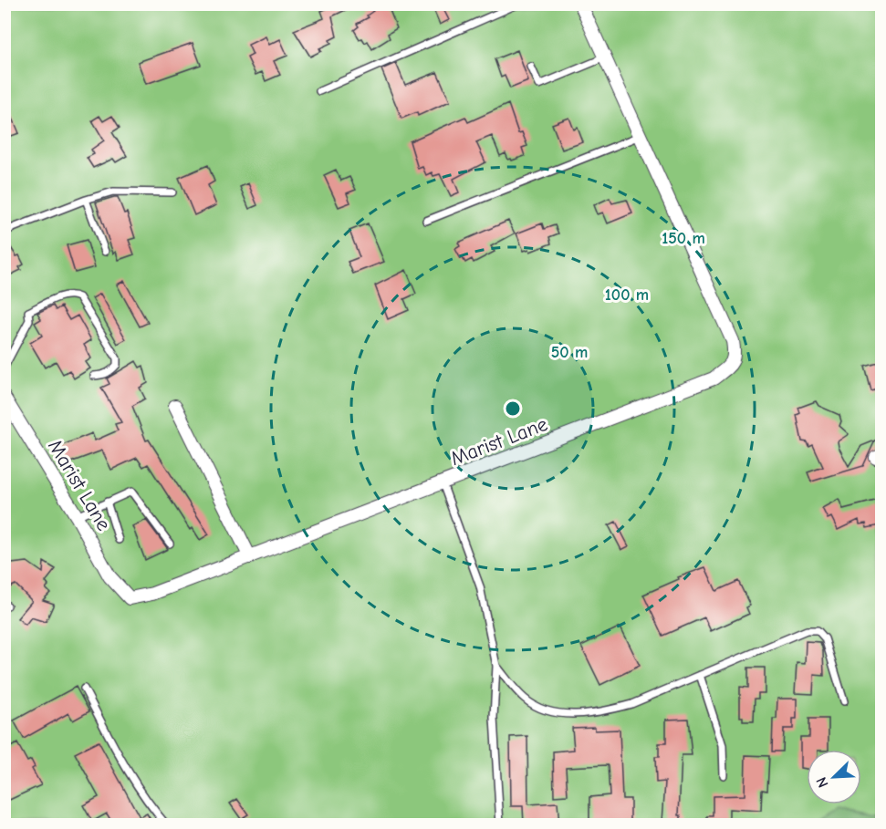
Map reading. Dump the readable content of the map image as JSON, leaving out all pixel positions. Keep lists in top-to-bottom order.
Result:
{
  "streets": {
    "street": ["Marist Lane"]
  },
  "north": "bottom left",
  "rings": ["150 m", "100 m", "50 m"]
}
